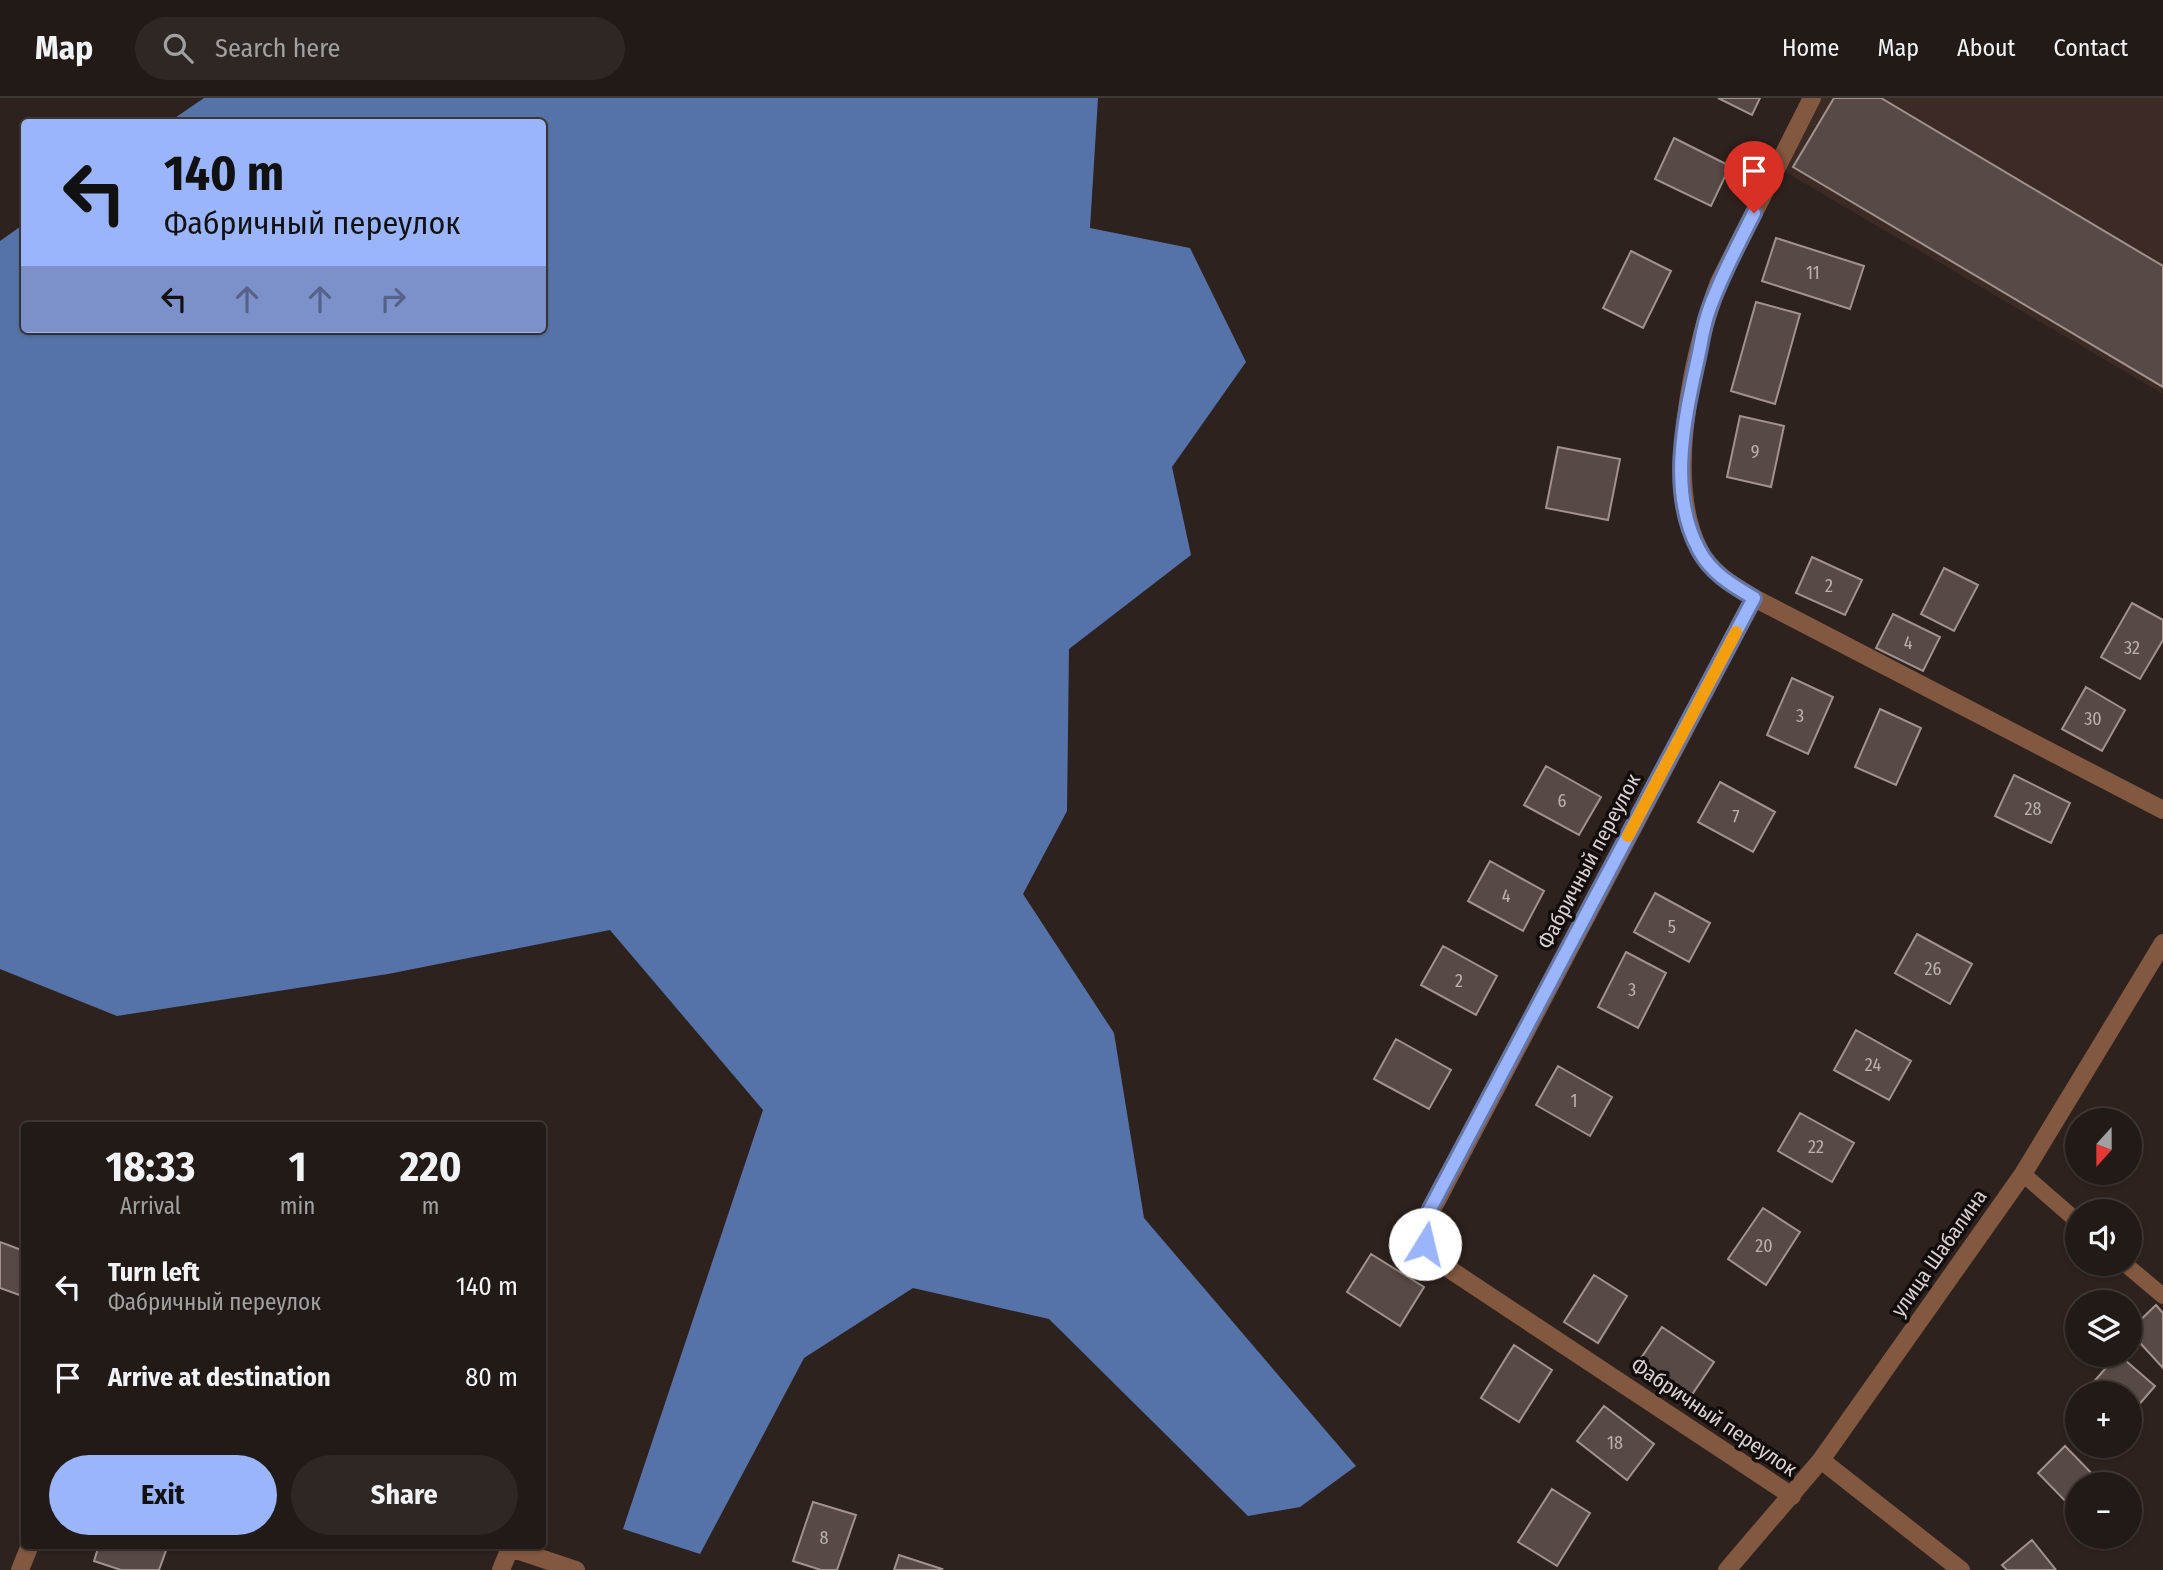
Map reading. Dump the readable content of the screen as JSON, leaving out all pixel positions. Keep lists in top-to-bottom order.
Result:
{
  "streets": {
    "street": ["Фабричный переулок", "улица Шабалина"]
  },
  "crossings": [
    ["Фабричный переулок", "улица Шабалина"]
  ],
  "house_numbers": [
    "11",
    "9",
    "2",
    "4",
    "32",
    "3",
    "30",
    "6",
    "28",
    "7",
    "4",
    "5",
    "26",
    "2",
    "3",
    "24",
    "1",
    "22",
    "20",
    "18",
    "8"
  ],
  "north": "bottom",
  "page": {
    "header": "Map",
    "search": "Search here",
    "nav": [
      "Home",
      "Map",
      "About",
      "Contact"
    ],
    "turn": ["140 m", "Фабричный переулок"],
    "map_buttons": ["+", "−"],
    "eta": [
      "18:33",
      "Arrival",
      "1",
      "min",
      "220",
      "m"
    ],
    "list": [
      {
        "name": "Turn left",
        "note": "Фабричный переулок",
        "value": "140 m"
      },
      {
        "name": "Arrive at destination",
        "value": "80 m"
      }
    ],
    "buttons": ["Exit", "Share"]
  }
}
